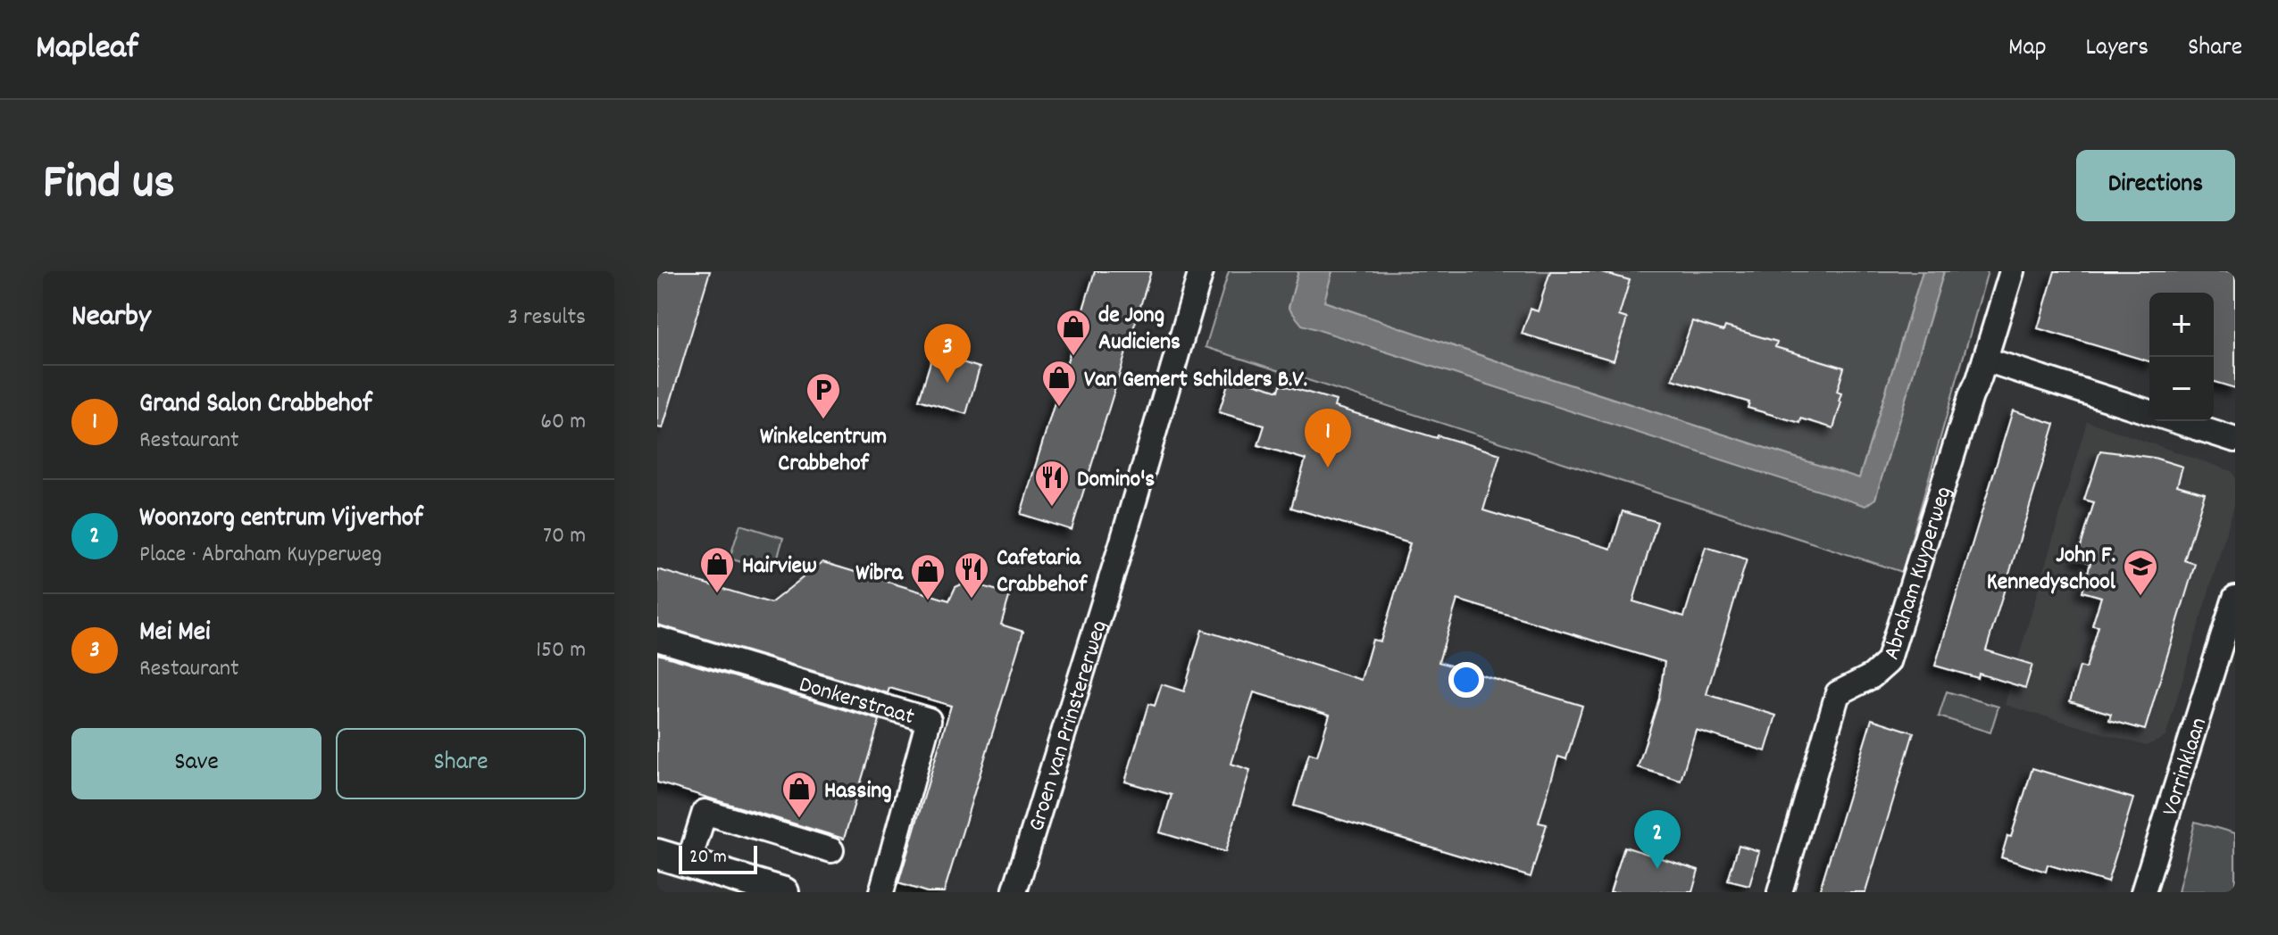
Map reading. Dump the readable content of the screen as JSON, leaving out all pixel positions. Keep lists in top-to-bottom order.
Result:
{
  "streets": {
    "street": [
      "Abraham Kuyperweg",
      "Donkerstraat",
      "Groen van Prinstererweg",
      "Vorrinklaan"
    ]
  },
  "places": {
    "shop": [
      "de Jong Audiciens",
      "Van Gemert Schilders B.V.",
      "Hairview",
      "Wibra",
      "Hassing"
    ],
    "parking": ["Winkelcentrum Crabbehof"],
    "restaurant": ["Domino's", "Cafetaria Crabbehof"],
    "school or university": ["John F. Kennedyschool"]
  },
  "scale_bar": "20 m",
  "page": {
    "header": "Mapleaf",
    "nav": ["Map", "Layers", "Share"],
    "title": "Find us",
    "buttons": [
      "Directions",
      ["Save", "Share"]
    ],
    "heading": ["Nearby", "3 results"],
    "map_buttons": ["+", "−"],
    "pins": ["3", "1", "2"],
    "list": [
      {
        "mark": "1",
        "name": "Grand Salon Crabbehof",
        "note": "Restaurant",
        "value": "60 m"
      },
      {
        "mark": "2",
        "name": "Woonzorg centrum Vijverhof",
        "note": "Place · Abraham Kuyperweg",
        "value": "70 m"
      },
      {
        "mark": "3",
        "name": "Mei Mei",
        "note": "Restaurant",
        "value": "150 m"
      }
    ],
    "scale": "20 m"
  }
}
